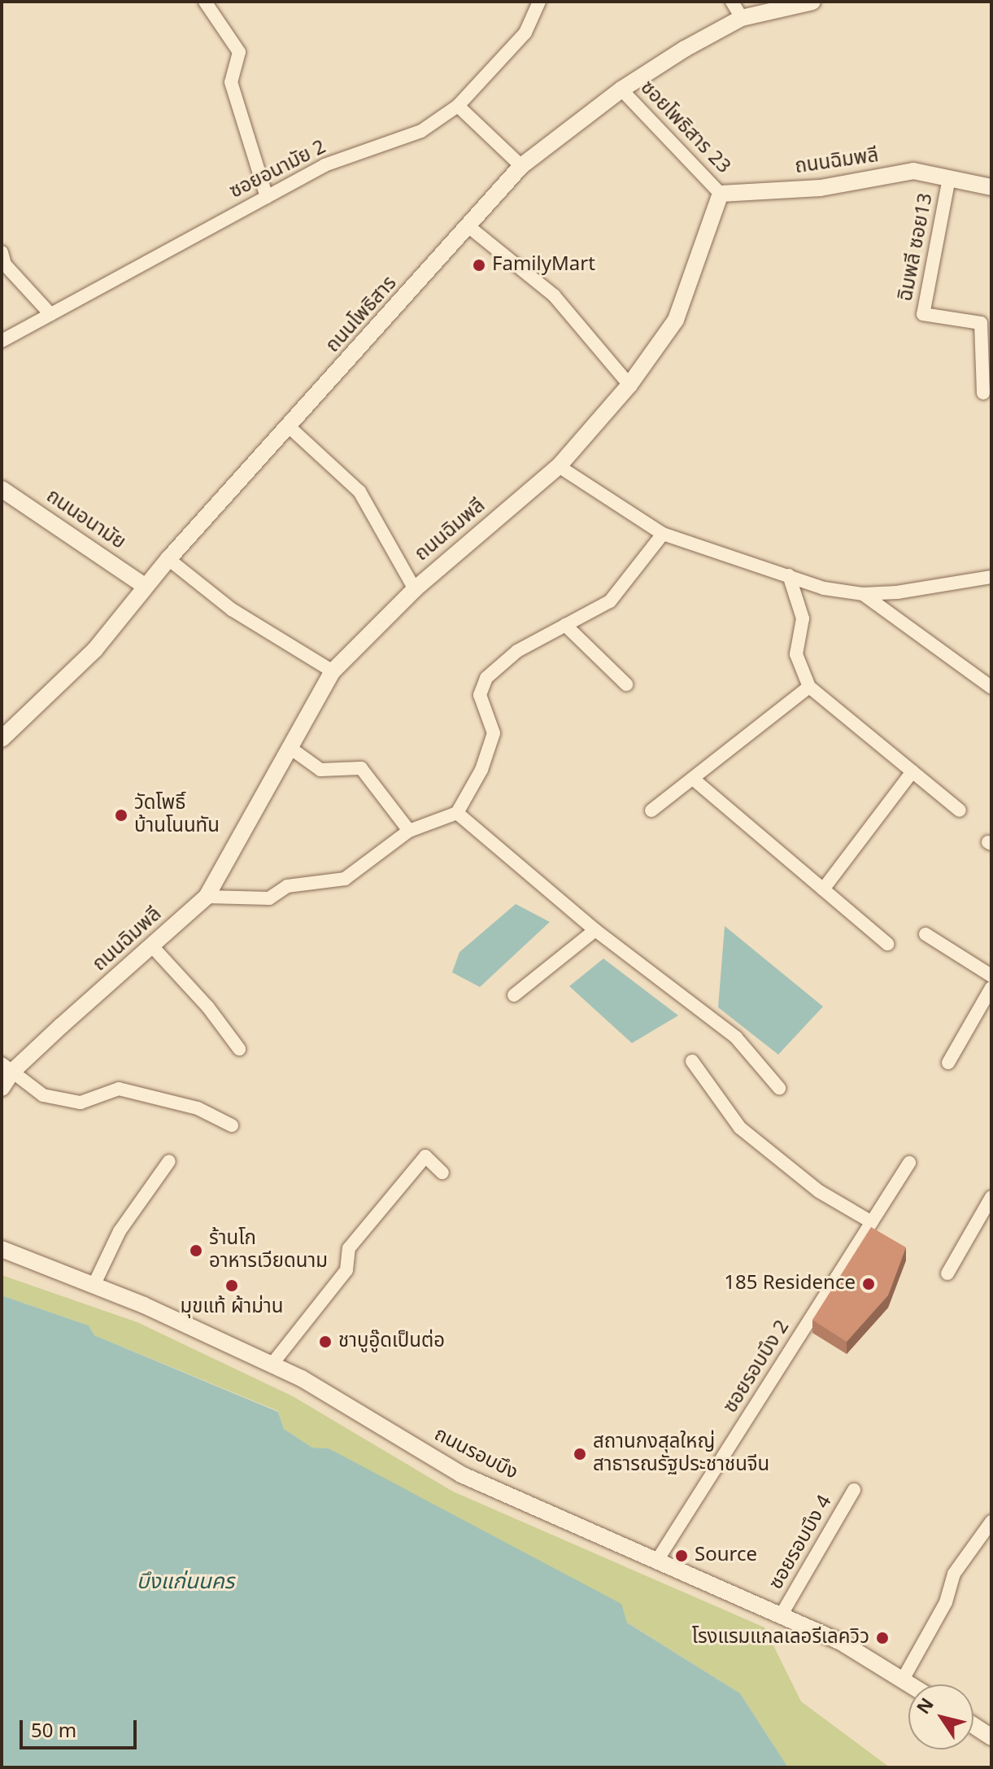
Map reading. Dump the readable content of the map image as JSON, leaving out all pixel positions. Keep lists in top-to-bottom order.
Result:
{
  "streets": {
    "street": [
      "ซอยโพธิสาร 23",
      "ถนนฉิมพลี",
      "ซอยอนามัย 2",
      "ฉิมพลี ซอย13",
      "ถนนโพธิสาร",
      "ถนนอนามัย",
      "ซอยรอบบึง 2",
      "ถนนรอบบึง",
      "ซอยรอบบึง 4"
    ]
  },
  "crossings": [
    ["ซอยโพธิสาร 23", "ถนนฉิมพลี"],
    ["ซอยโพธิสาร 23", "ถนนโพธิสาร"],
    ["ถนนฉิมพลี", "ฉิมพลี ซอย13"],
    ["ถนนโพธิสาร", "ถนนอนามัย"],
    ["ซอยรอบบึง 2", "ถนนรอบบึง"],
    ["ถนนรอบบึง", "ซอยรอบบึง 4"]
  ],
  "water": ["บึงแก่นนคร"],
  "places": [
    "FamilyMart",
    "วัดโพธิ์ บ้านโนนทัน",
    "ร้านโก อาหารเวียดนาม",
    "185 Residence",
    "มุขแท้ ผ้าม่าน",
    "ชาบูอู๊ดเป็นต่อ",
    "สถานกงสุลใหญ่ สาธารณรัฐประชาชนจีน",
    "Source",
    "โรงแรมแกลเลอรีเลควิว"
  ],
  "scale_bar": "50 m",
  "north": "top left"
}
